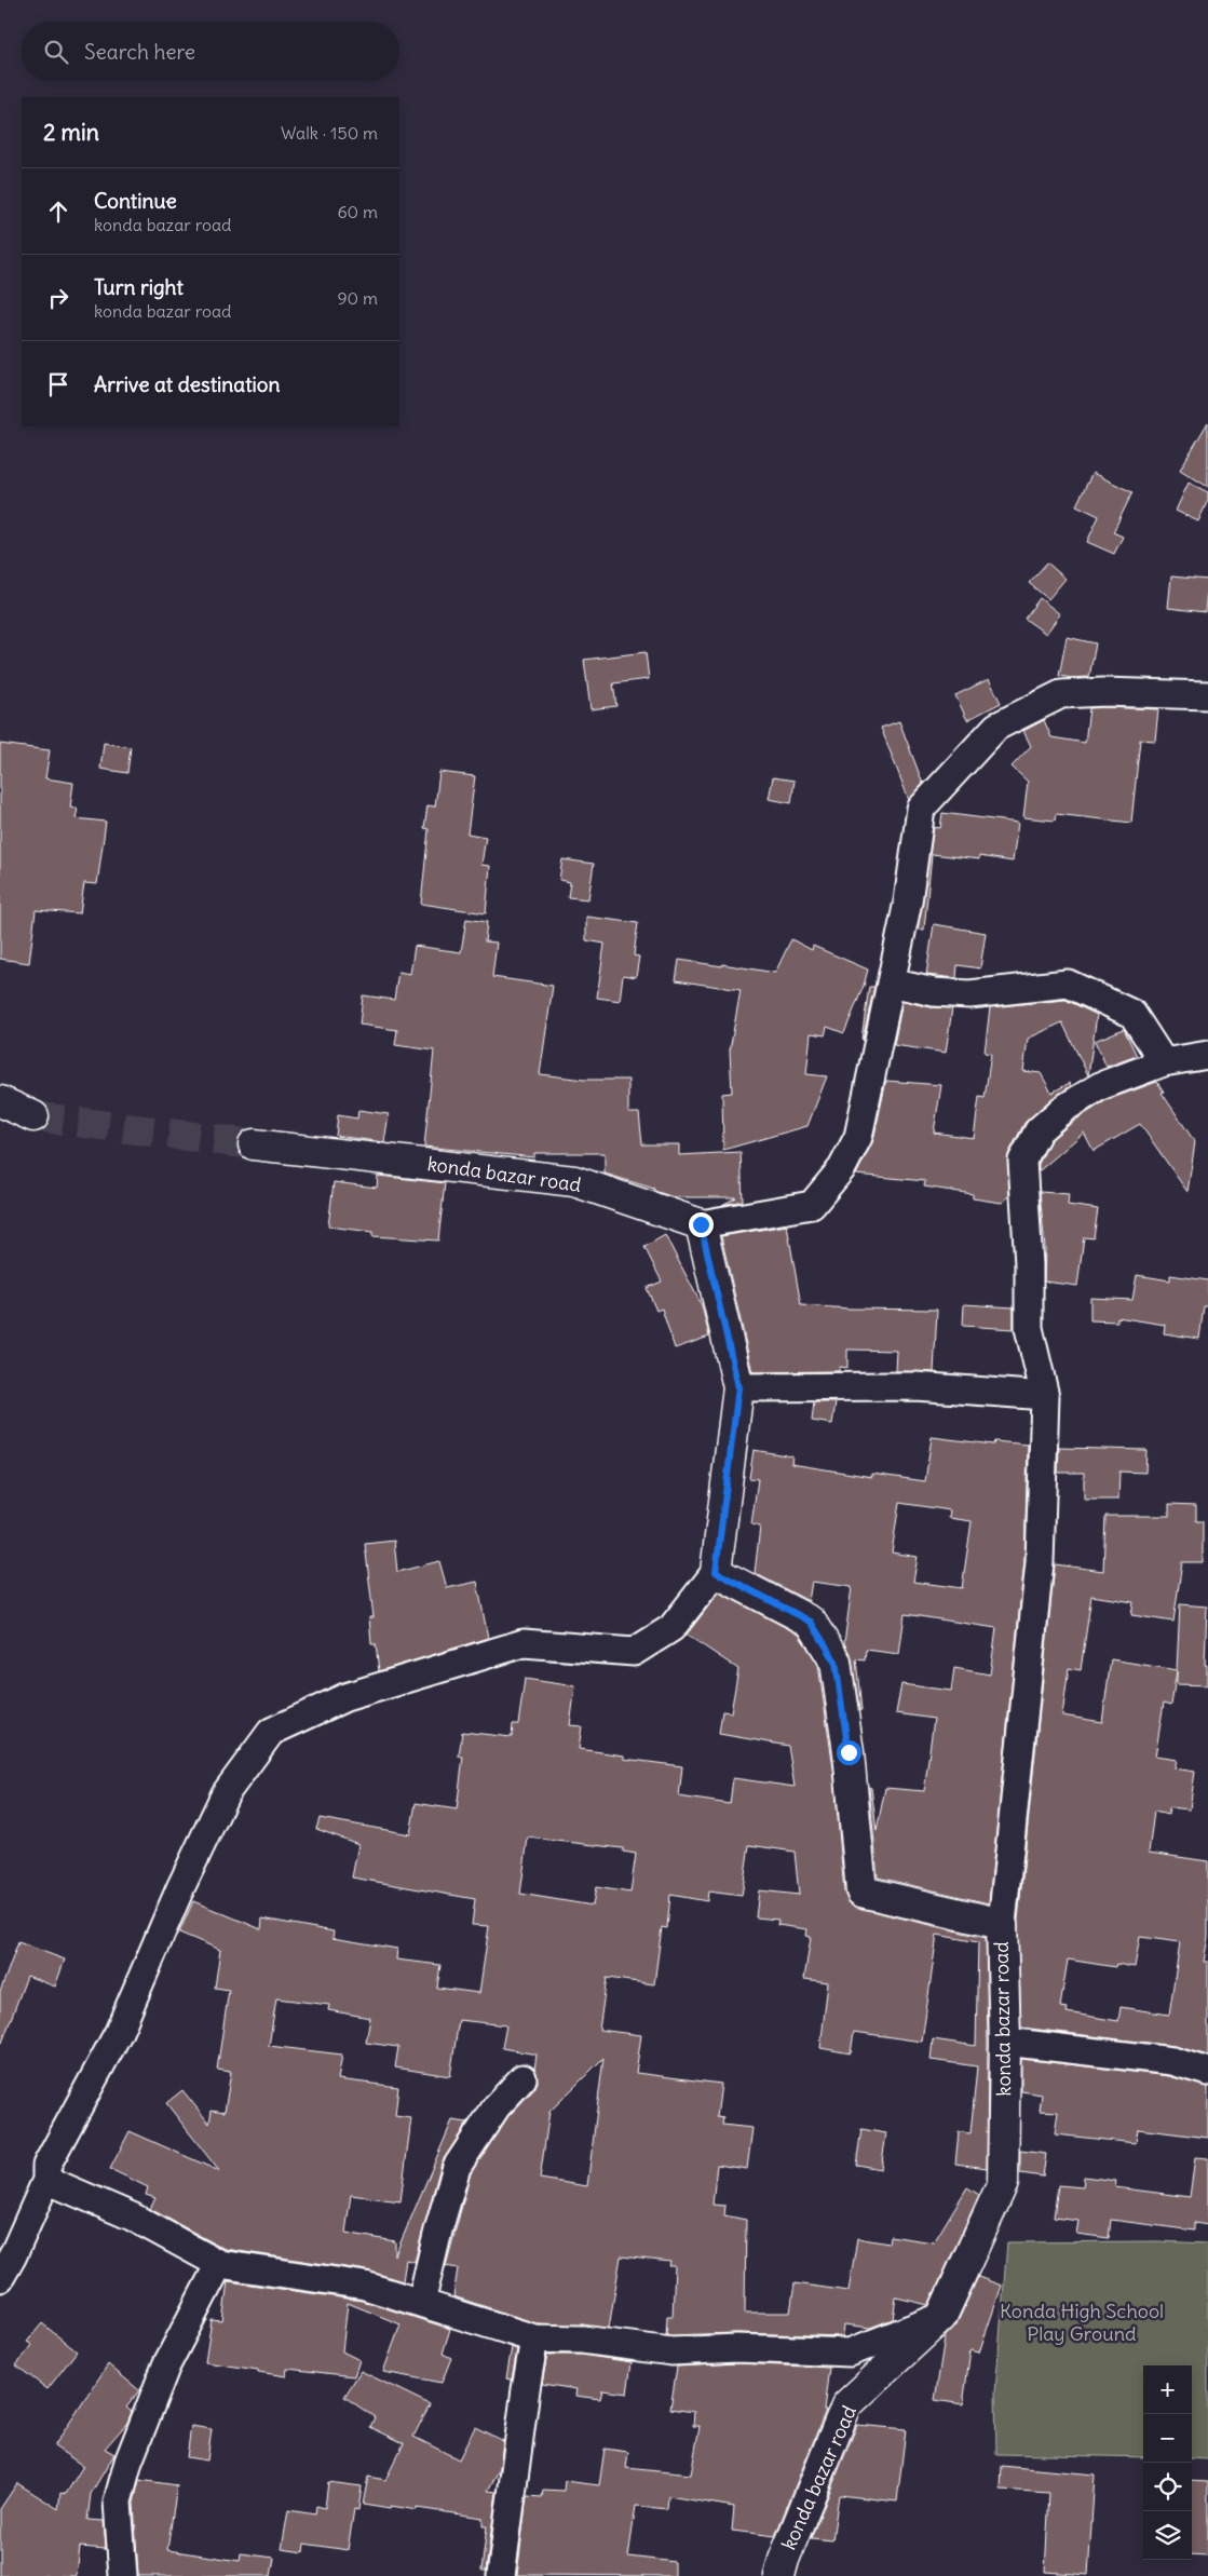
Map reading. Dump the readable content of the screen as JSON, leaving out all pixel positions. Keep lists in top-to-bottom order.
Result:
{
  "streets": {
    "street": ["konda bazar road"]
  },
  "parks": ["Konda High School Play Ground"],
  "page": {
    "search": "Search here",
    "heading": ["2 min", "Walk · 150 m"],
    "list": [
      ["Continue", "konda bazar road", "60 m"],
      ["Turn right", "konda bazar road", "90 m"],
      "Arrive at destination"
    ],
    "map_buttons": ["+", "−"]
  }
}
